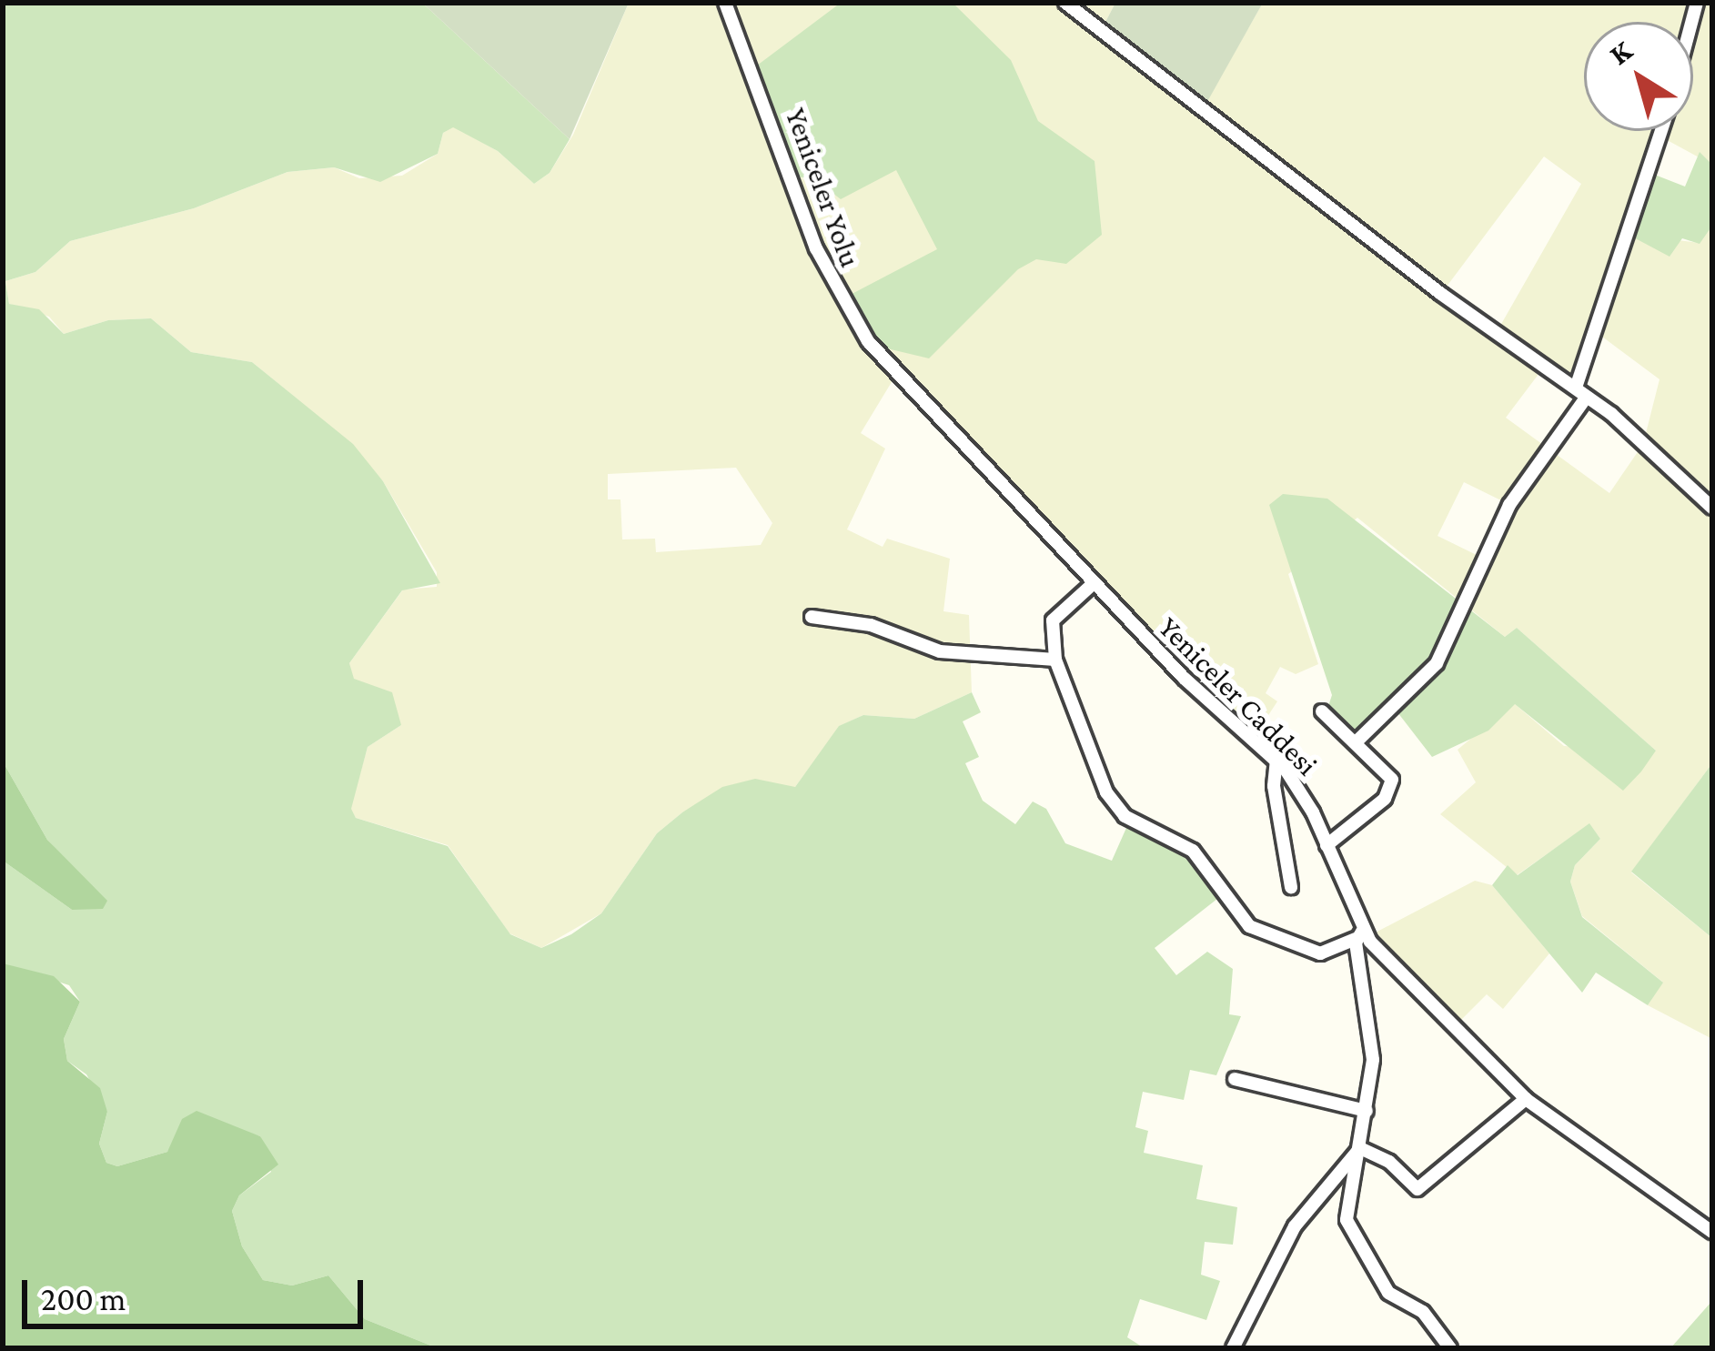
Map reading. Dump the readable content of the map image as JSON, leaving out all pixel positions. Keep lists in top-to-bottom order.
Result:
{
  "streets": {
    "street": ["Yeniceler Yolu", "Yeniceler Caddesi"]
  },
  "crossings": [
    ["Yeniceler Yolu", "Yeniceler Caddesi"]
  ],
  "scale_bar": "200 m",
  "north": "top left"
}
